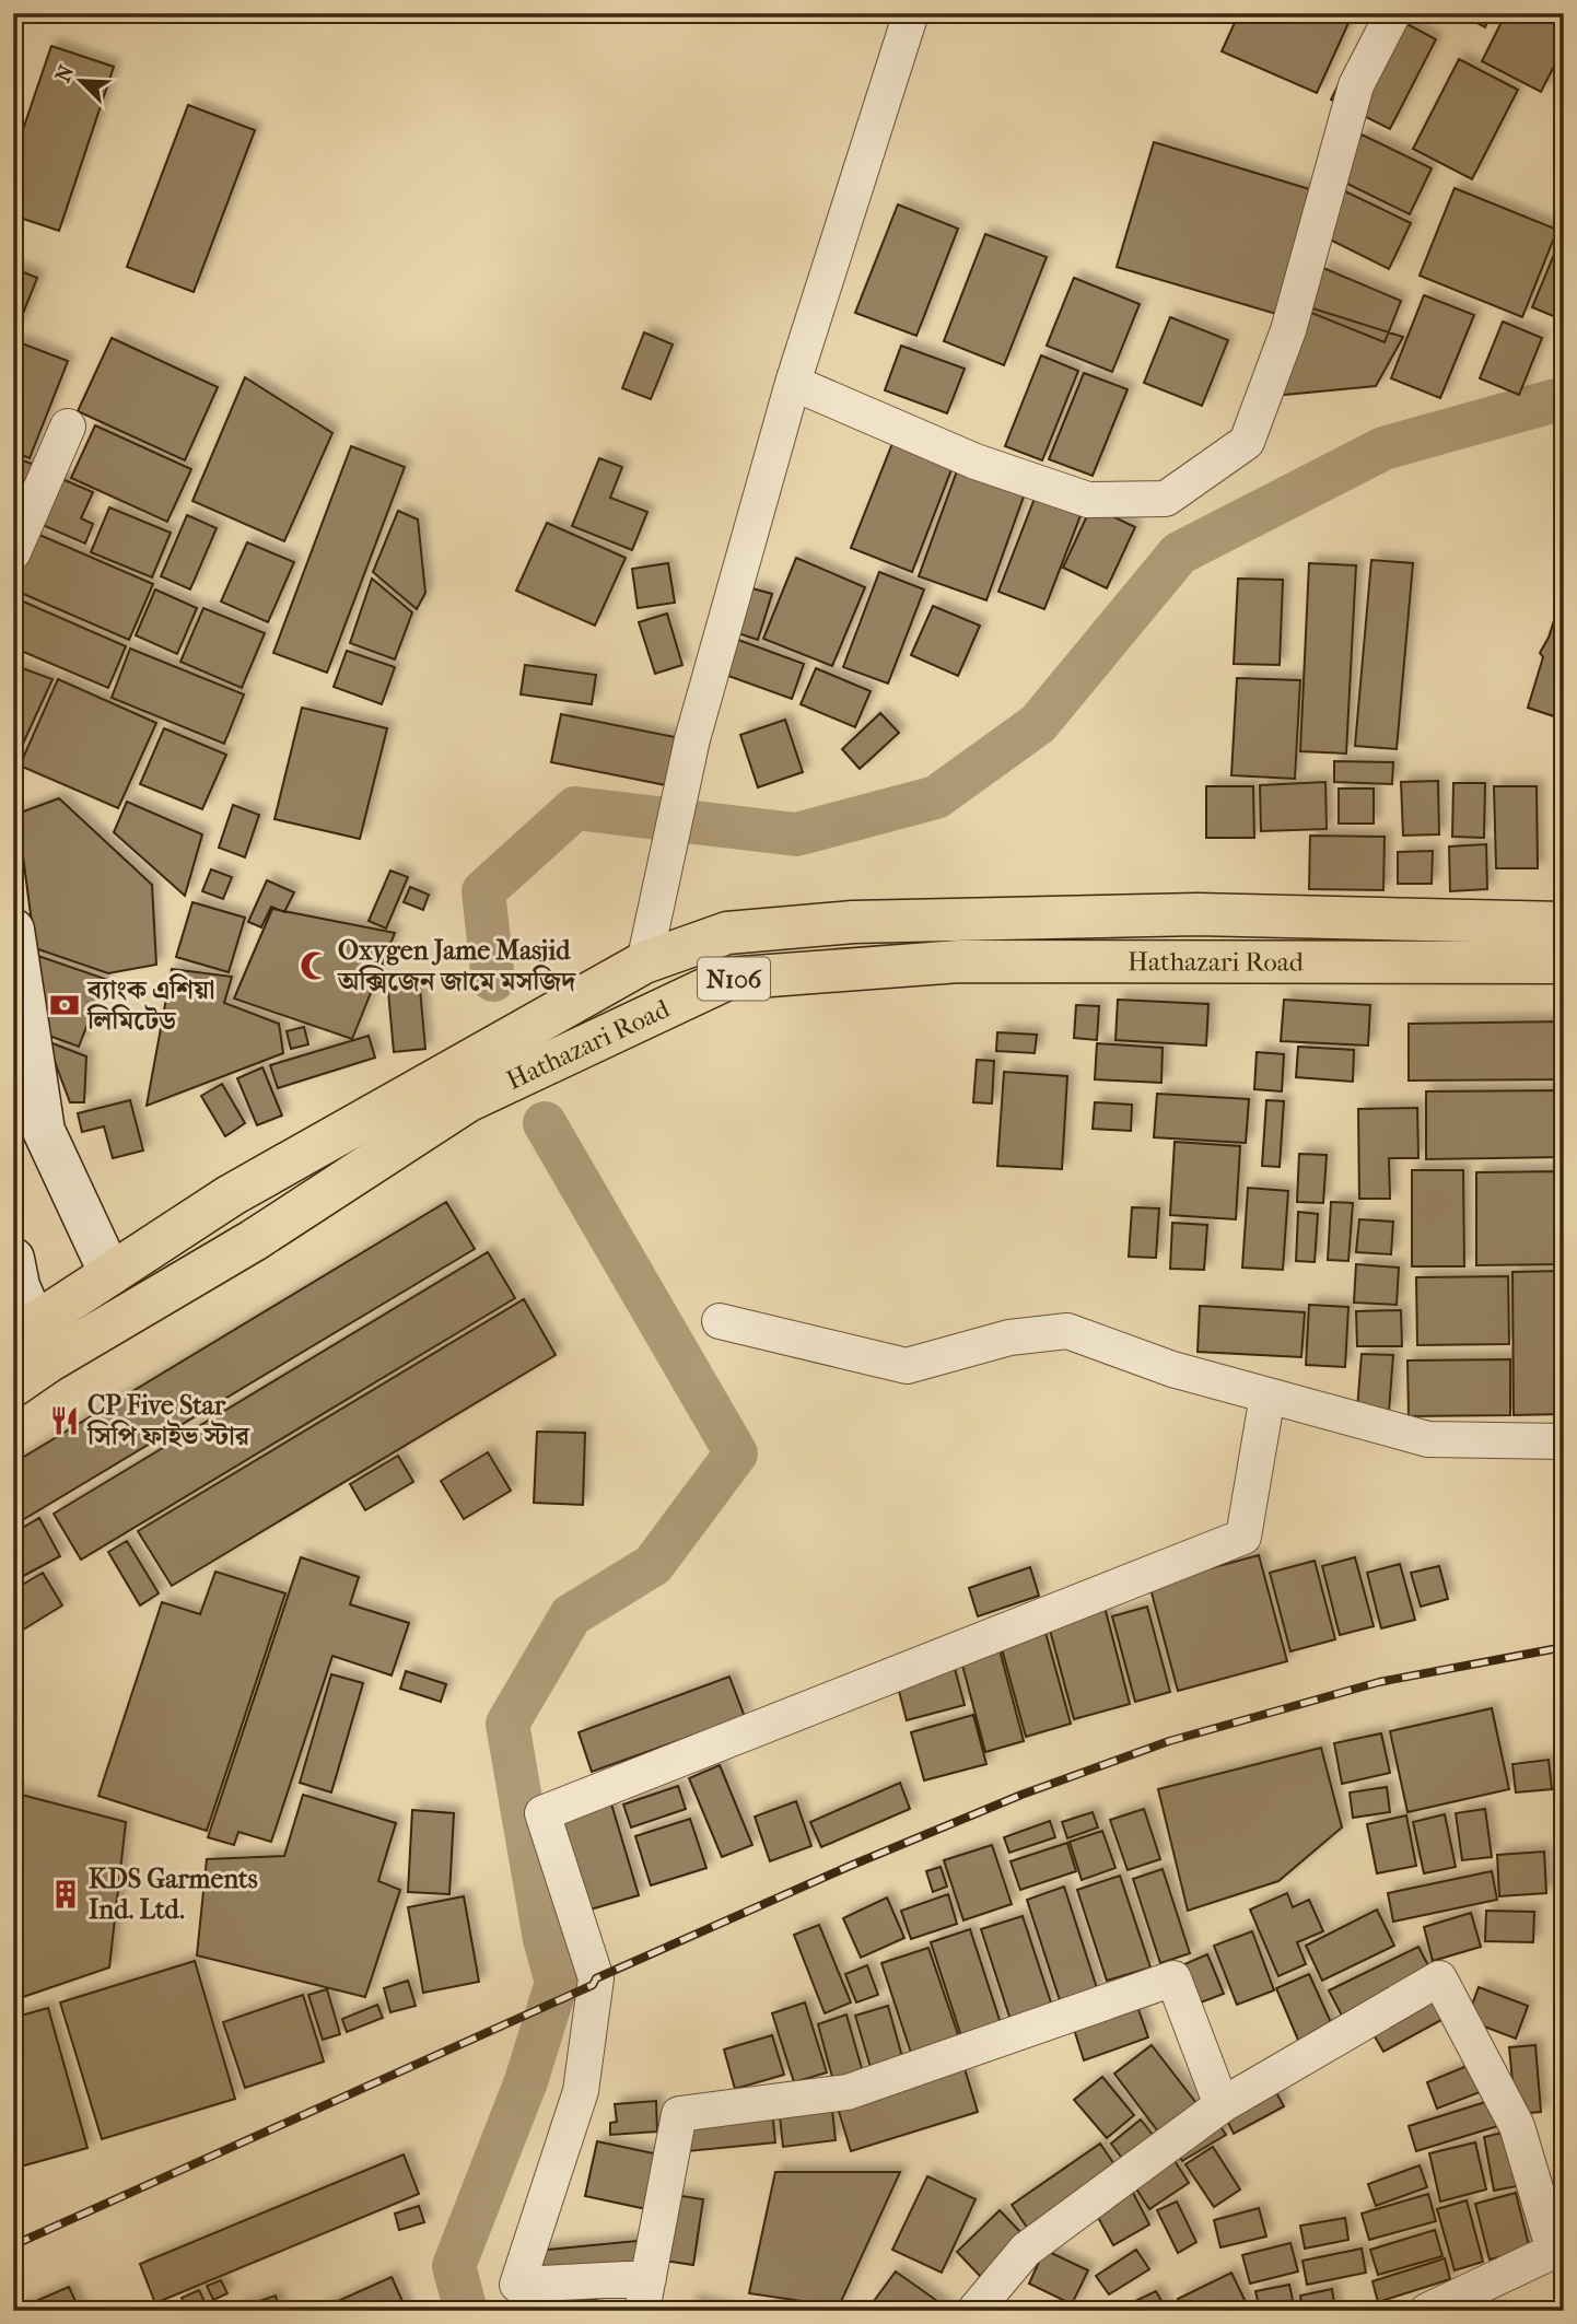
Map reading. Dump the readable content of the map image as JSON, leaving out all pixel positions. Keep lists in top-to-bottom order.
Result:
{
  "streets": {
    "highway": ["Hathazari Road", "N106"]
  },
  "places": {
    "mosque": ["Oxygen Jame Masjid অক্সিজেন জামে মসজিদ"],
    "bank": ["ব্যাংক এশিয়া লিমিটেড"],
    "restaurant": ["CP Five Star সিপি ফাইভ স্টার"],
    "building": ["KDS Garments Ind. Ltd."]
  },
  "north": "top left"
}
